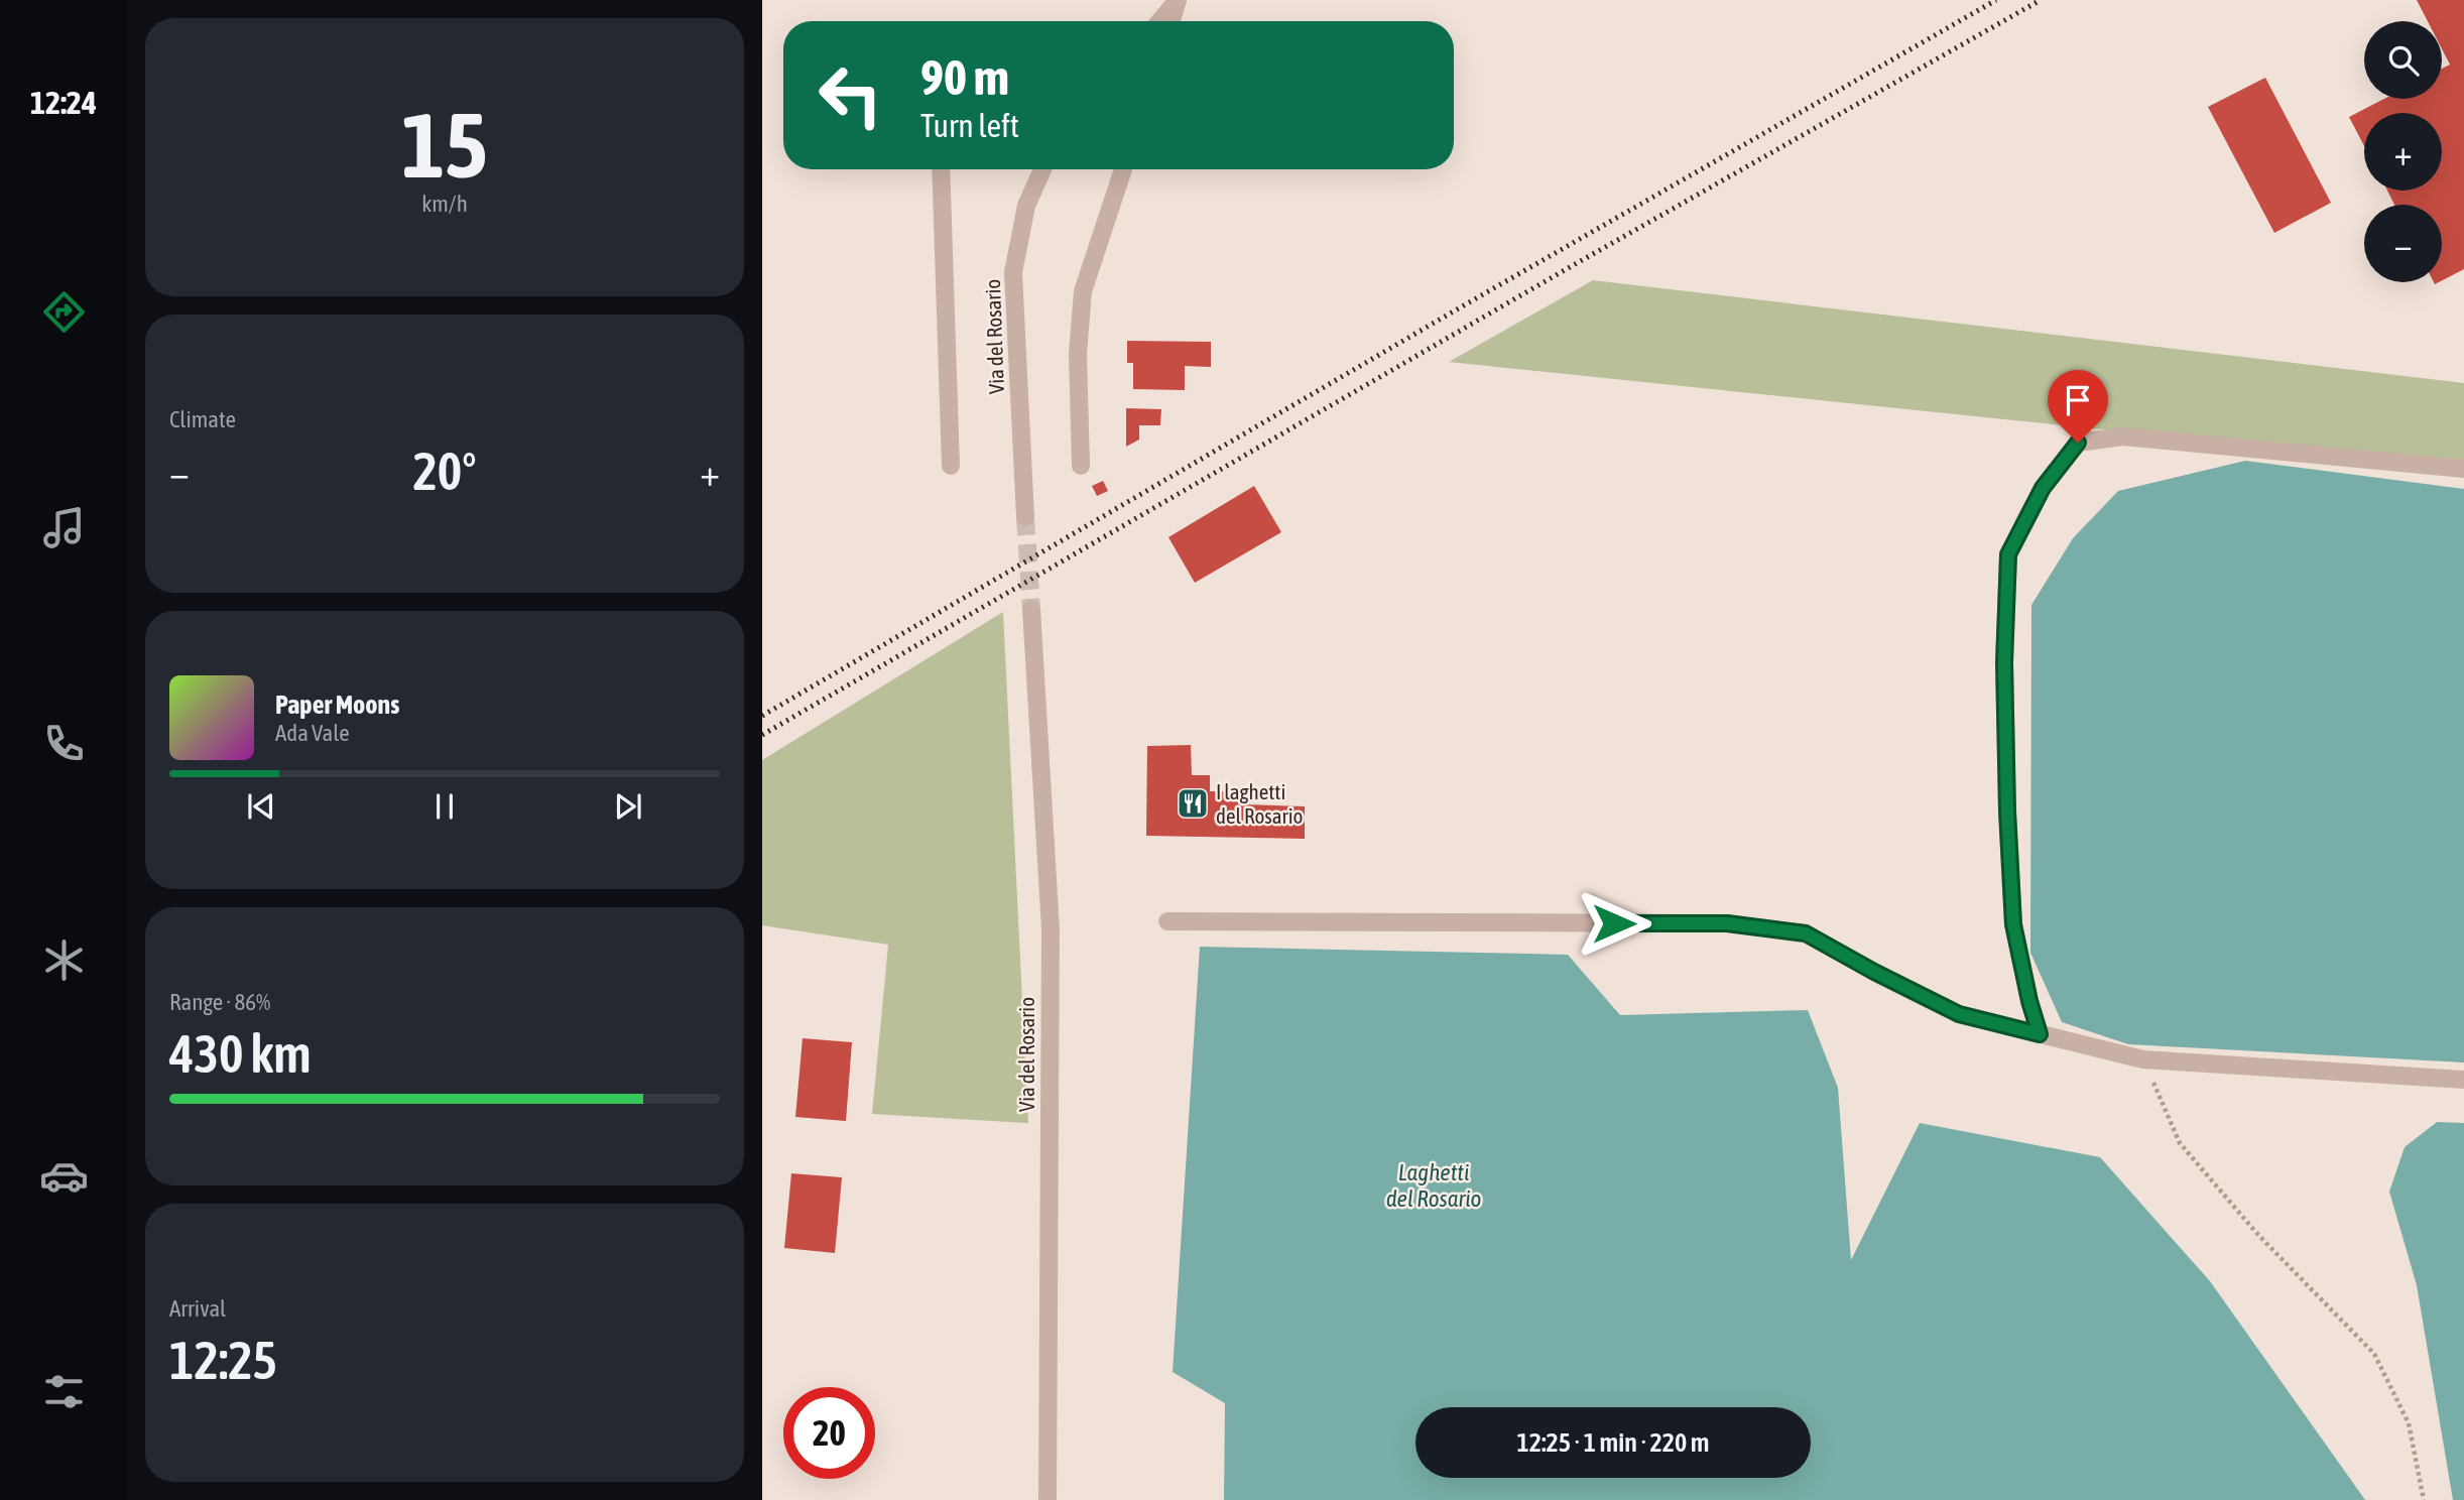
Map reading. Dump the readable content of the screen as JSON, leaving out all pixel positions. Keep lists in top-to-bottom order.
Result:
{
  "streets": {
    "street": ["Via del Rosario"]
  },
  "water": ["Laghetti del Rosario"],
  "places": {
    "restaurant": ["I laghetti del Rosario"]
  },
  "page": {
    "tabs": "12:24",
    "tile": [
      ["15", "km/h"],
      "Climate",
      ["Range · 86%", "430 km"],
      ["Arrival", "12:25"]
    ],
    "map_buttons": ["+", "−"],
    "turn": ["90 m", "Turn left"],
    "heat": ["−", "20°", "+"],
    "song": ["Paper Moons", "Ada Vale"],
    "limit": "20",
    "trip": "12:25 · 1 min · 220 m"
  }
}
